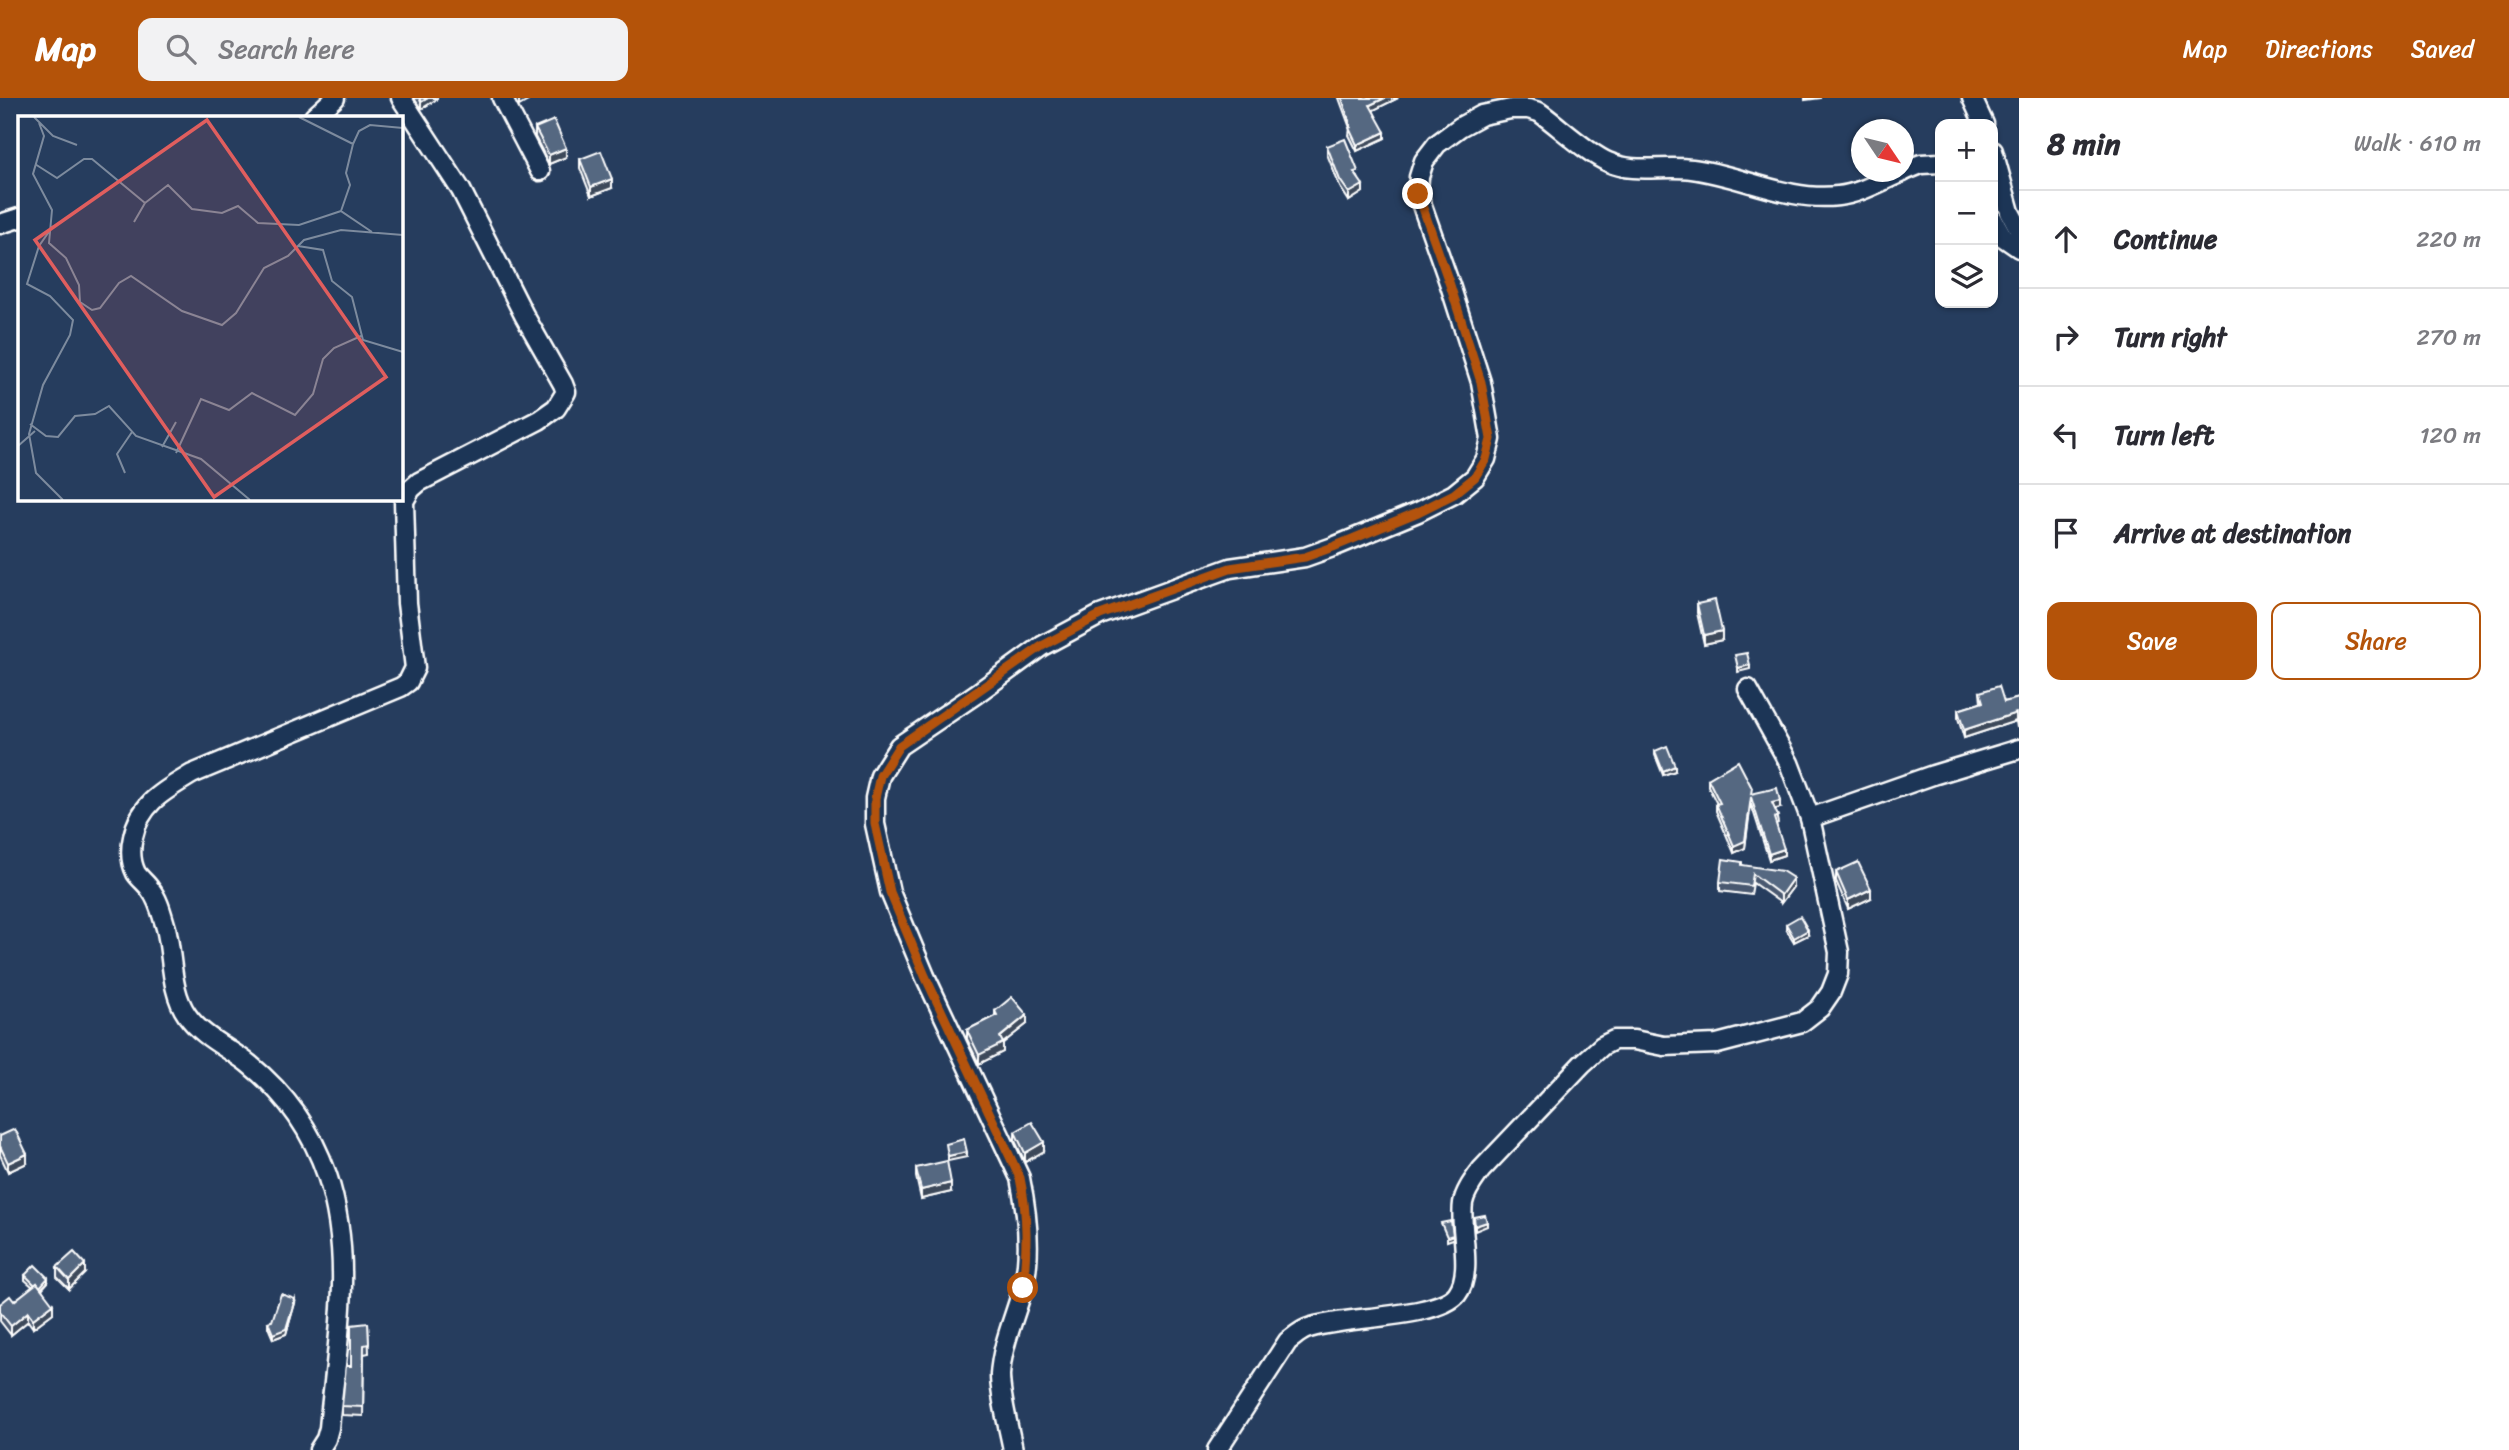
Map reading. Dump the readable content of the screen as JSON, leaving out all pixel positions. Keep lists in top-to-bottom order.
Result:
{
  "north": "bottom right",
  "page": {
    "header": "Map",
    "search": "Search here",
    "nav": ["Map", "Directions", "Saved"],
    "heading": ["8 min", "Walk · 610 m"],
    "map_buttons": ["+", "−"],
    "list": [
      ["Continue", "220 m"],
      ["Turn right", "270 m"],
      ["Turn left", "120 m"],
      "Arrive at destination"
    ],
    "buttons": ["Save", "Share"]
  }
}
